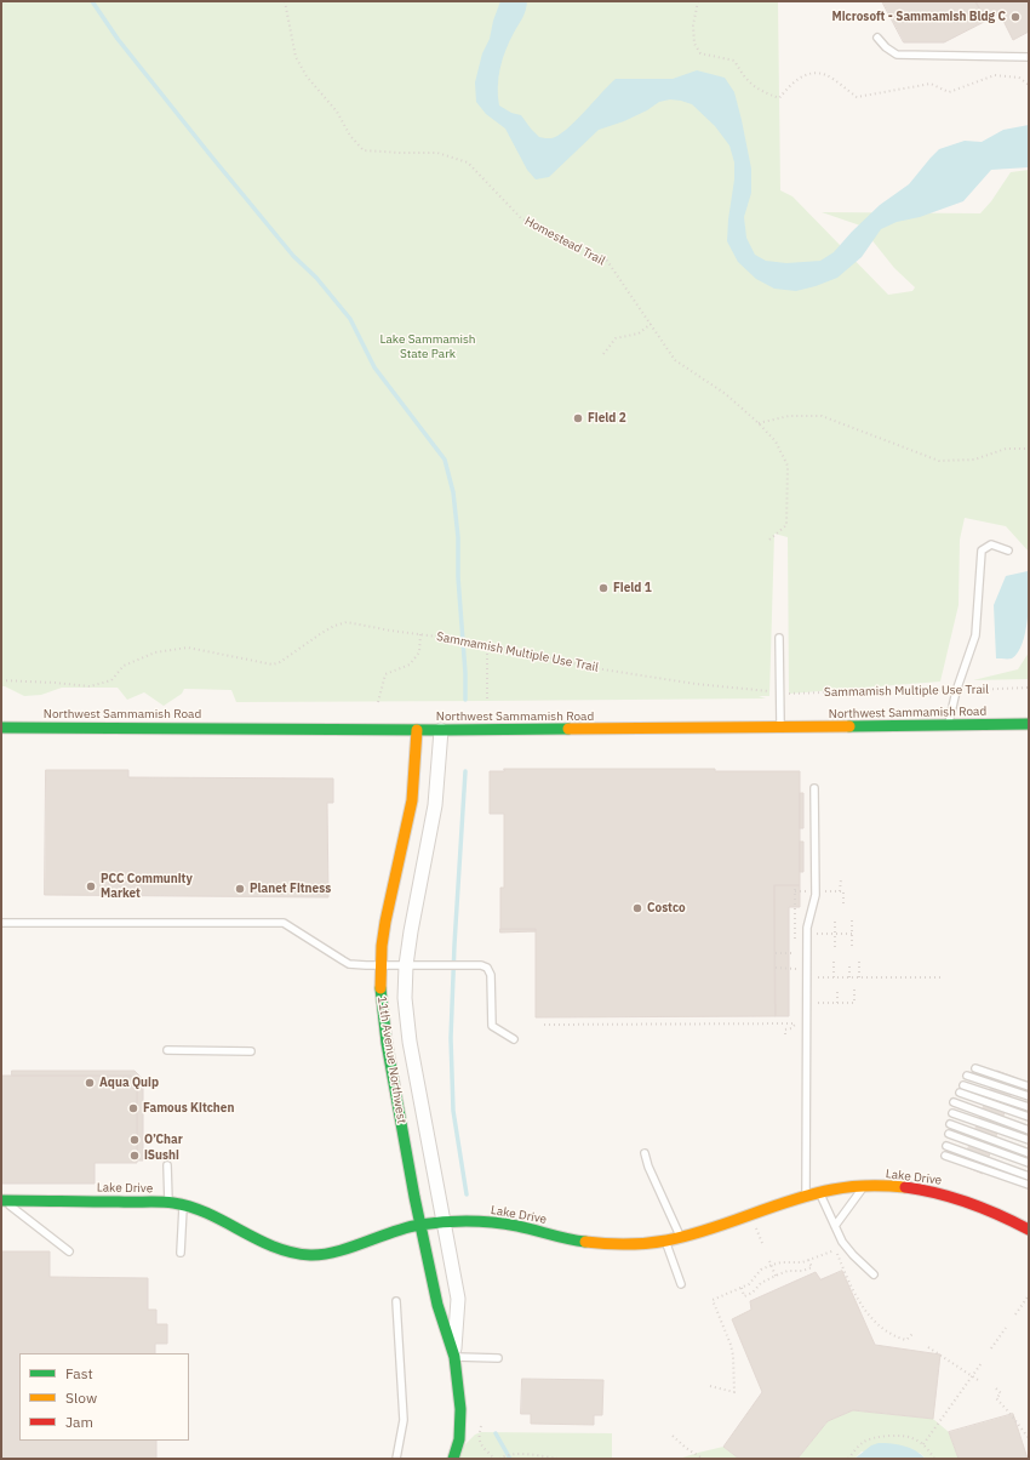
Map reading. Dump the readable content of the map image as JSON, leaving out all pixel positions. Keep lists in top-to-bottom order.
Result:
{
  "streets": {
    "street": ["Northwest Sammamish Road", "11th Avenue Northwest", "Lake Drive"],
    "path": ["Homestead Trail", "Sammamish Multiple Use Trail"]
  },
  "crossings": [
    ["Northwest Sammamish Road", "11th Avenue Northwest"],
    ["11th Avenue Northwest", "Lake Drive"]
  ],
  "parks": ["Lake Sammamish State Park"],
  "places": [
    "Microsoft - Sammamish Bldg C",
    "Field 2",
    "Field 1",
    "PCC Community Market",
    "Planet Fitness",
    "Costco",
    "Aqua Quip",
    "Famous Kitchen",
    "O’Char",
    "iSushi"
  ],
  "legend": ["Fast", "Slow", "Jam"]
}
